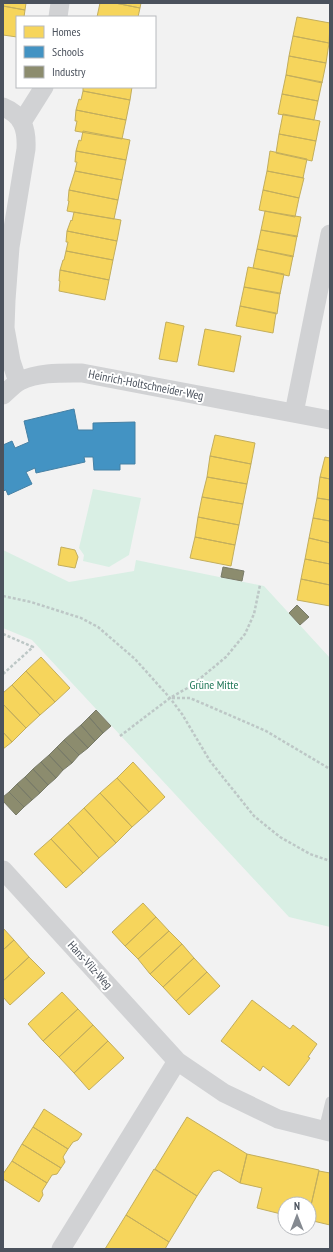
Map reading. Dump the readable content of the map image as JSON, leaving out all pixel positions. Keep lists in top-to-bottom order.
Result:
{
  "streets": {
    "street": ["Heinrich-Holtschneider-Weg", "Hans-Vilz-Weg"]
  },
  "parks": ["Grüne Mitte"],
  "legend": ["Homes", "Schools", "Industry"],
  "north": "top"
}
